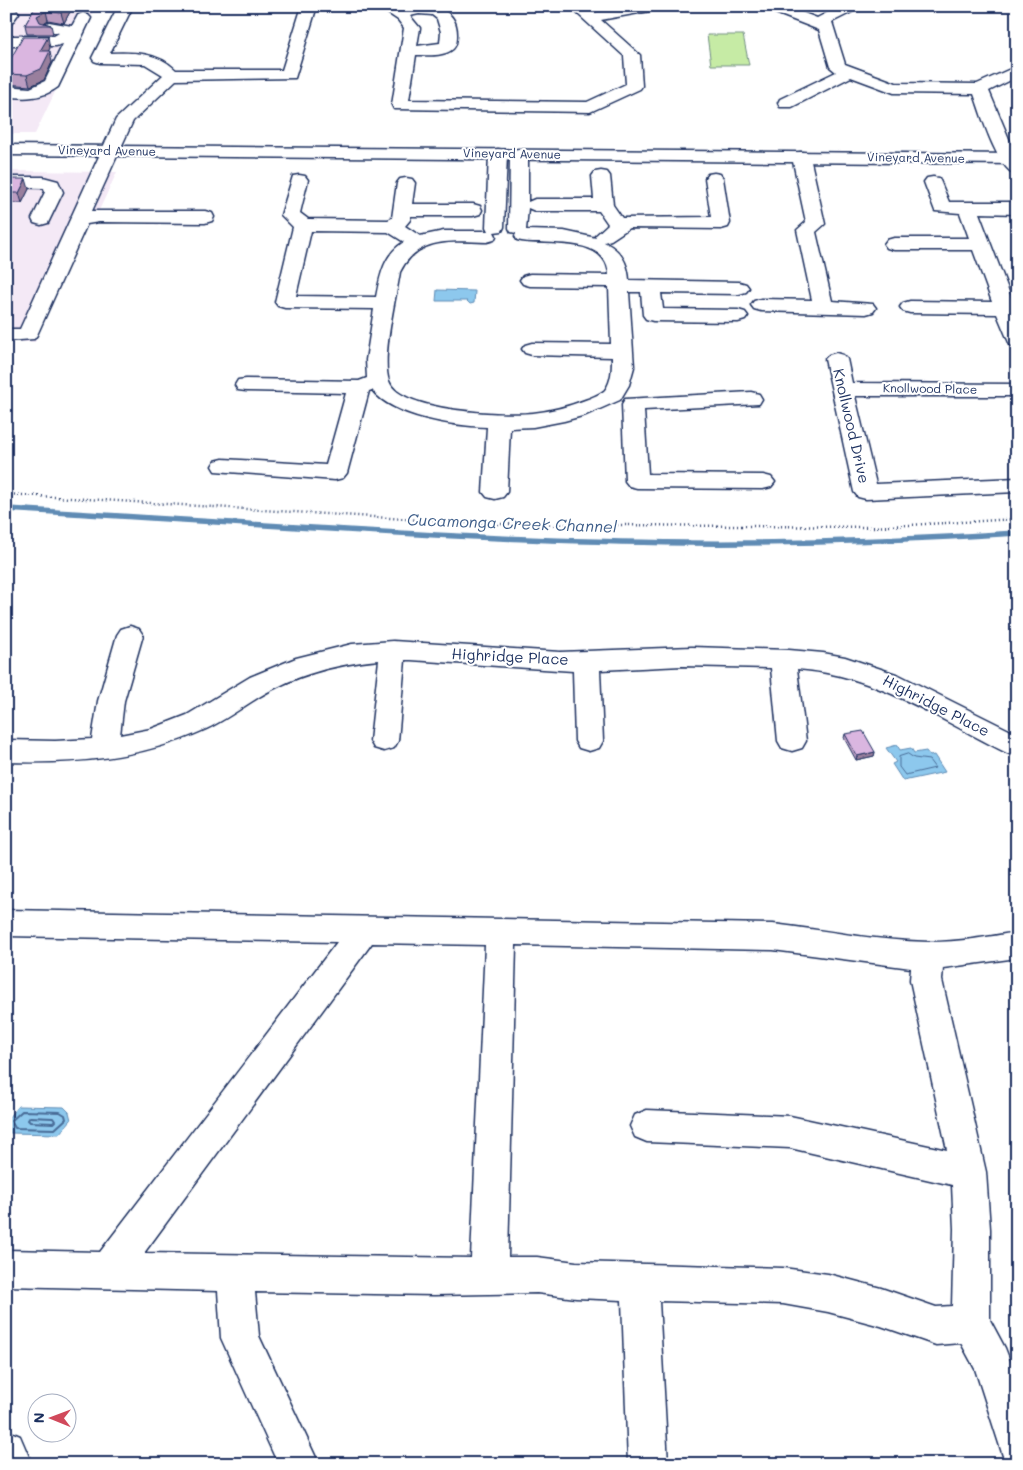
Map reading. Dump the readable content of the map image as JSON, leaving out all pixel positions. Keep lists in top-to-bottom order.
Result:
{
  "streets": {
    "street": [
      "Vineyard Avenue",
      "Knollwood Place",
      "Knollwood Drive",
      "Highridge Place"
    ]
  },
  "crossings": [
    ["Knollwood Place", "Knollwood Drive"]
  ],
  "water": ["Cucamonga Creek Channel"],
  "north": "left"
}
